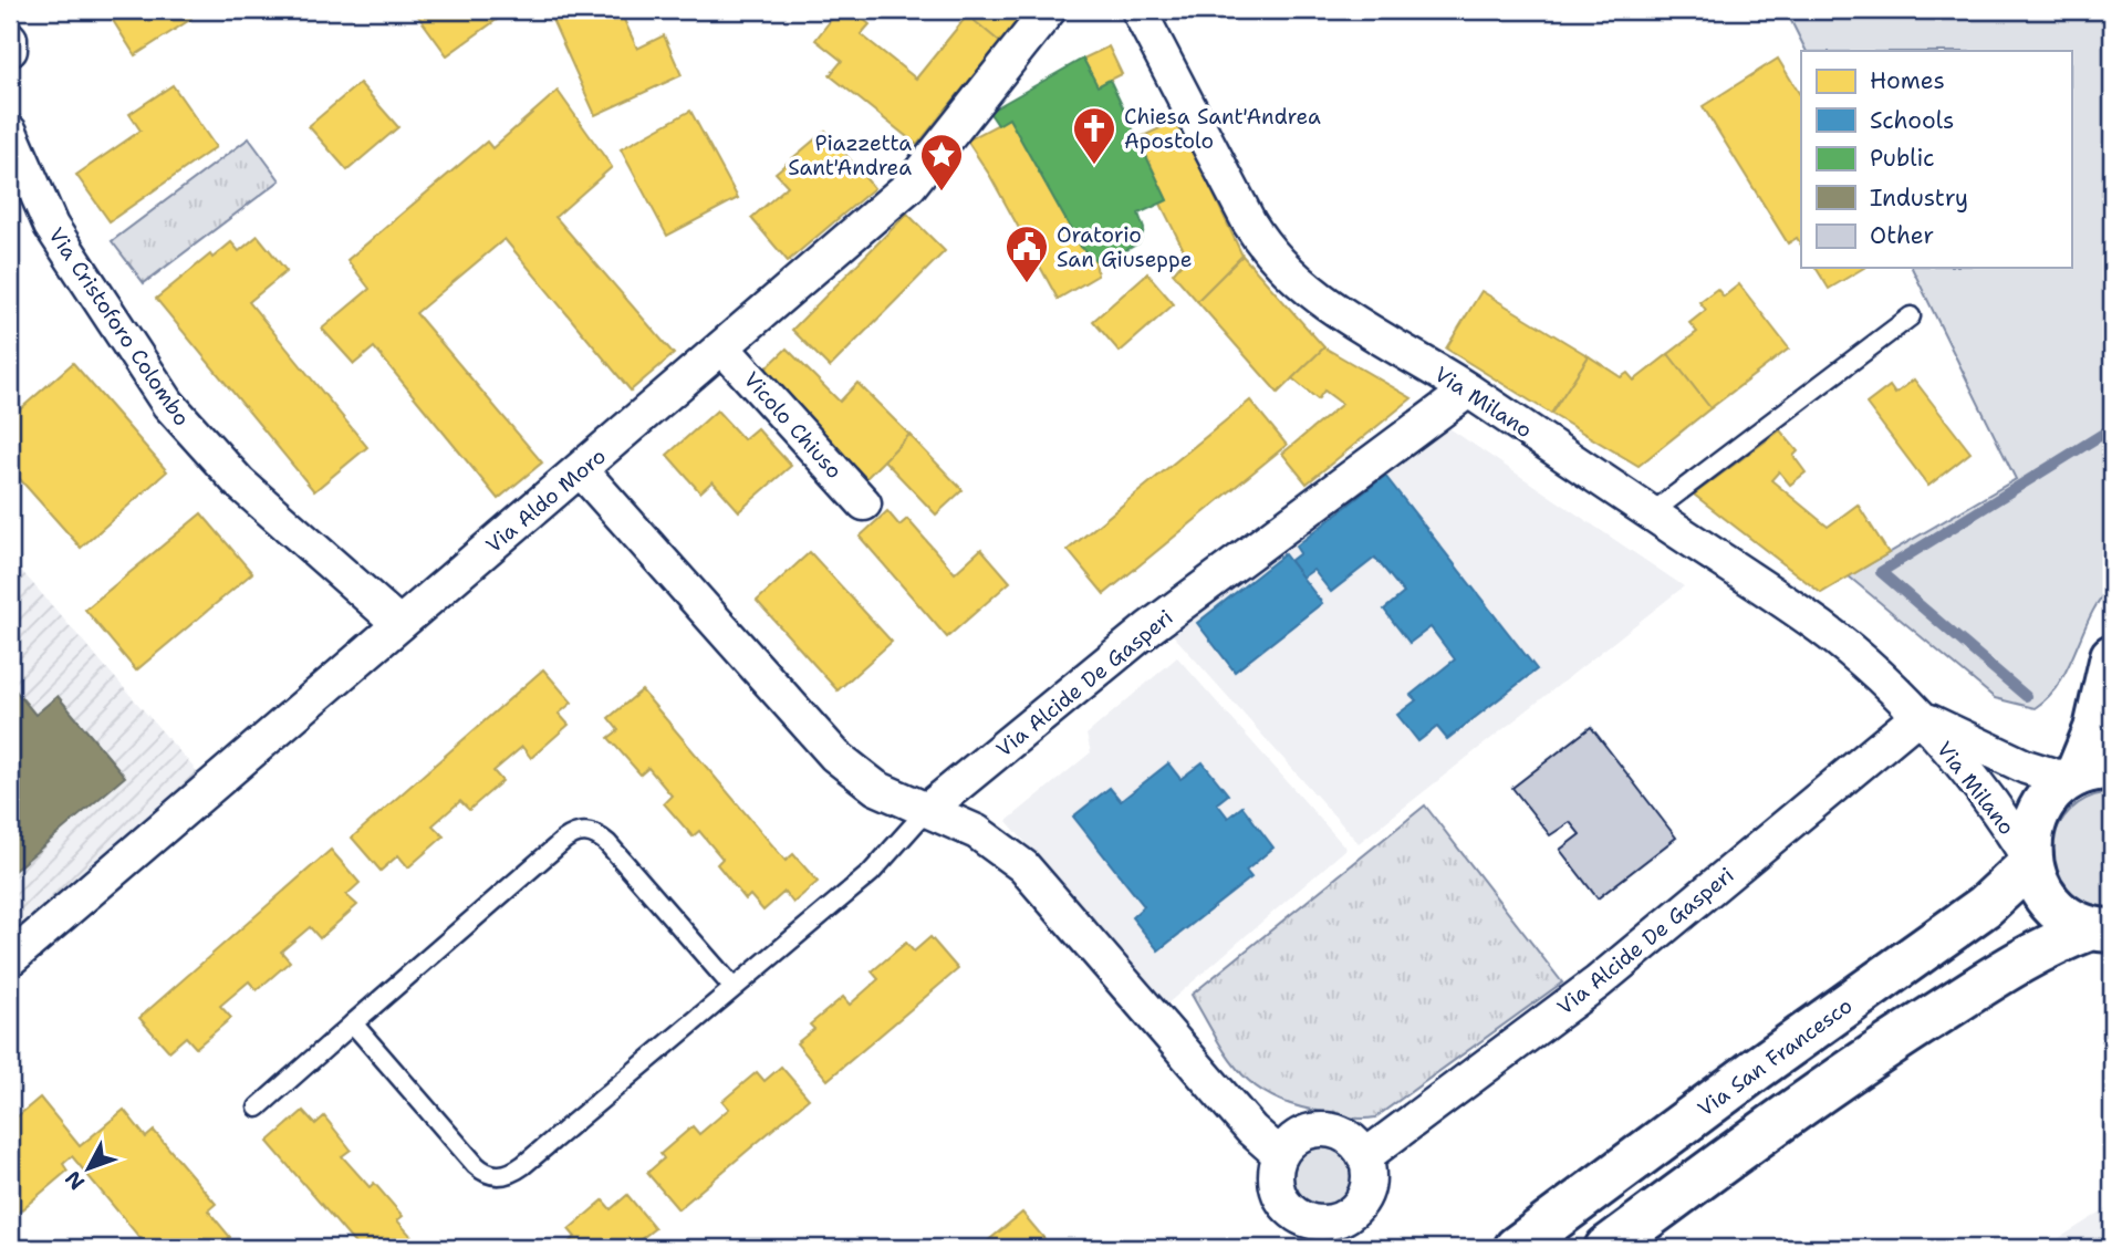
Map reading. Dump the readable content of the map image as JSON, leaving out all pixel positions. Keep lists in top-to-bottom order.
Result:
{
  "streets": {
    "street": [
      "Via Cristoforo Colombo",
      "Via Milano",
      "Vicolo Chiuso",
      "Via Aldo Moro",
      "Via Alcide De Gasperi",
      "Via San Francesco"
    ]
  },
  "crossings": [
    ["Via Cristoforo Colombo", "Via Aldo Moro"],
    ["Via Milano", "Via Alcide De Gasperi"],
    ["Via Milano", "Via San Francesco"],
    ["Vicolo Chiuso", "Via Aldo Moro"]
  ],
  "places": {
    "church": ["Chiesa Sant'Andrea Apostolo"],
    "place": ["Piazzetta Sant'Andrea"],
    "public building": ["Oratorio San Giuseppe"]
  },
  "legend": [
    "Homes",
    "Schools",
    "Public",
    "Industry",
    "Other"
  ],
  "north": "bottom left"
}
